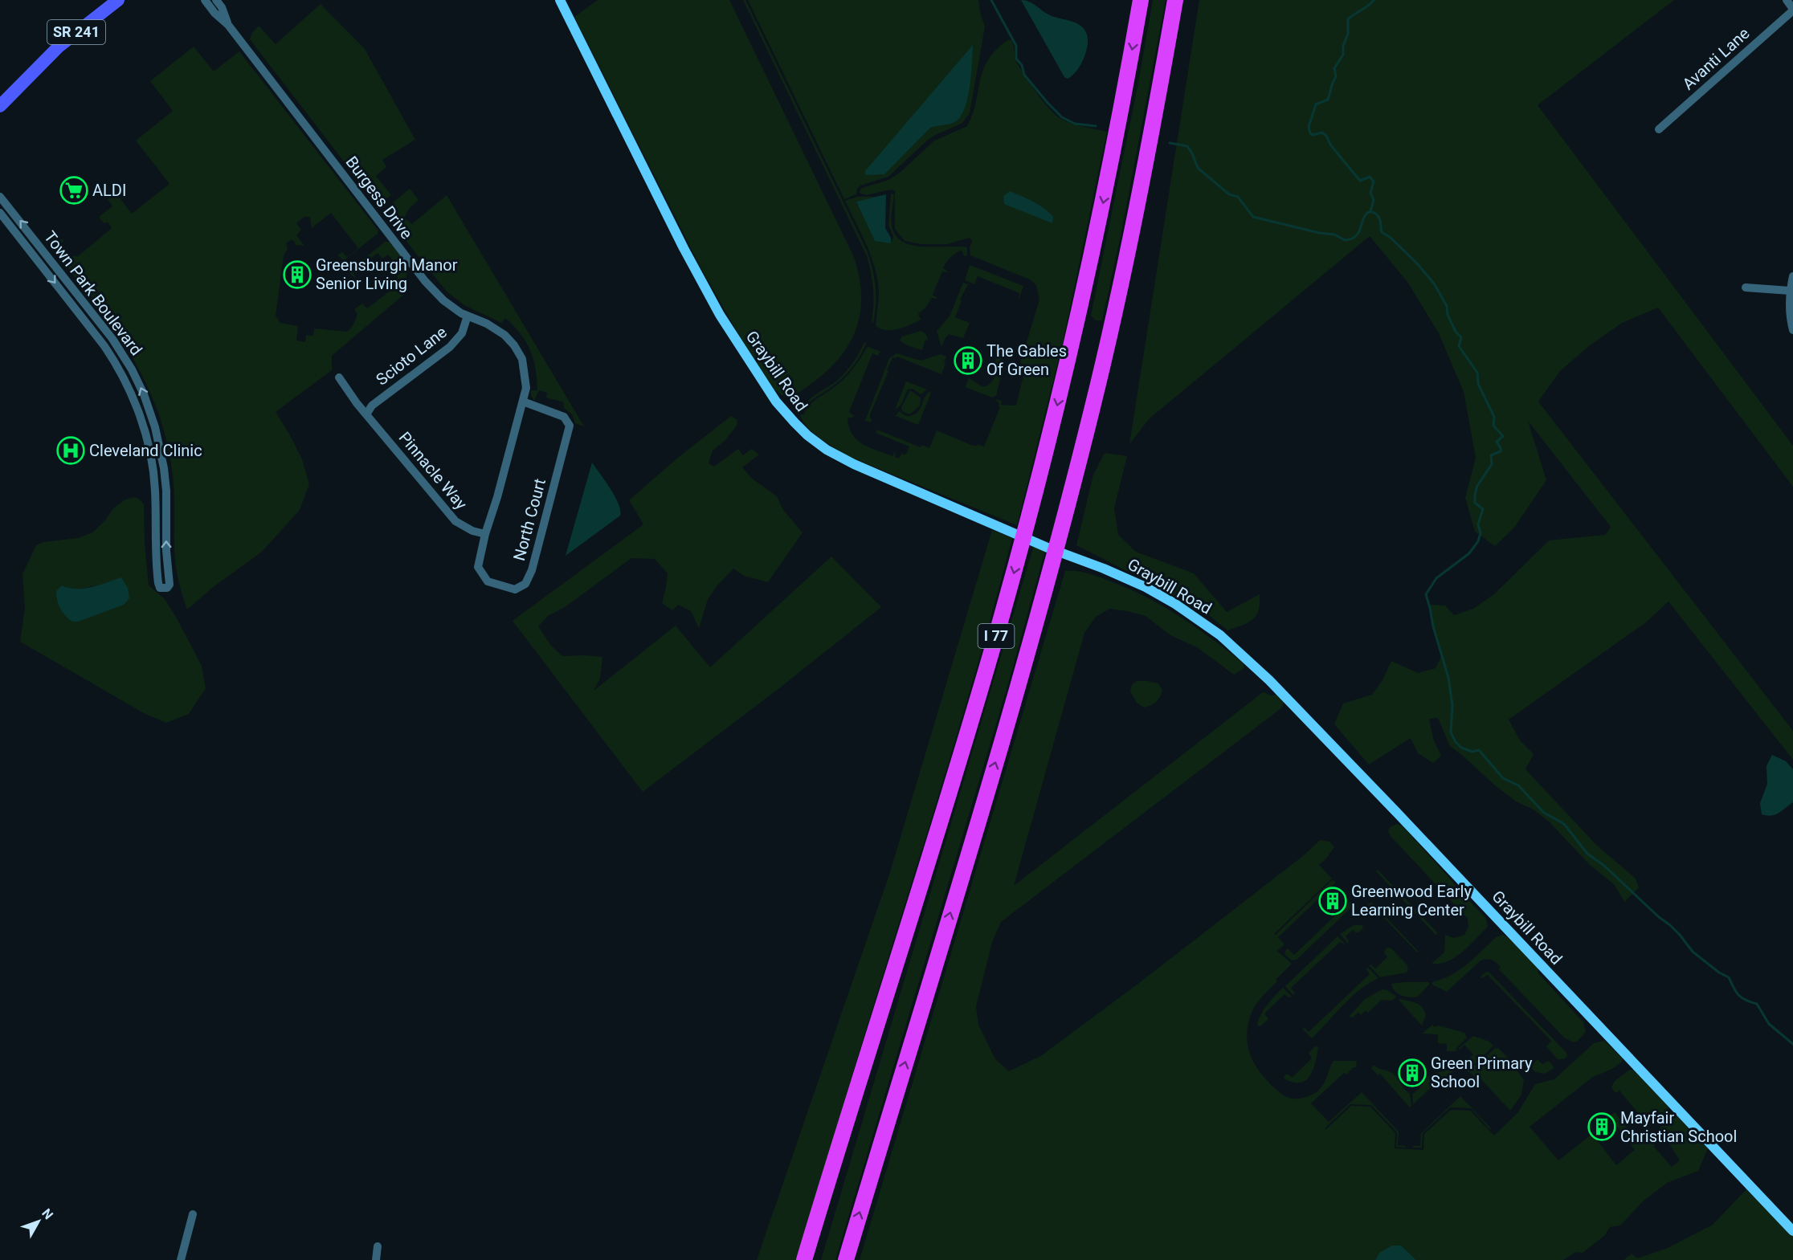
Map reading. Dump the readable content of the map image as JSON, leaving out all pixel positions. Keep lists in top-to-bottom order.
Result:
{
  "streets": {
    "highway": ["I 77"],
    "main road": ["SR 241"],
    "street": [
      "Avanti Lane",
      "Burgess Drive",
      "Town Park Boulevard",
      "Scioto Lane",
      "Graybill Road",
      "Pinnacle Way",
      "North Court"
    ]
  },
  "crossings": [
    ["Burgess Drive", "Scioto Lane"],
    ["Burgess Drive", "Pinnacle Way"],
    ["Burgess Drive", "North Court"],
    ["Scioto Lane", "Pinnacle Way"],
    ["Pinnacle Way", "North Court"]
  ],
  "places": {
    "supermarket": ["ALDI"],
    "building": [
      "Greensburgh Manor Senior Living",
      "The Gables Of Green",
      "Greenwood Early Learning Center",
      "Green Primary School",
      "Mayfair Christian School"
    ],
    "hospital": ["Cleveland Clinic"]
  },
  "north": "top right"
}
